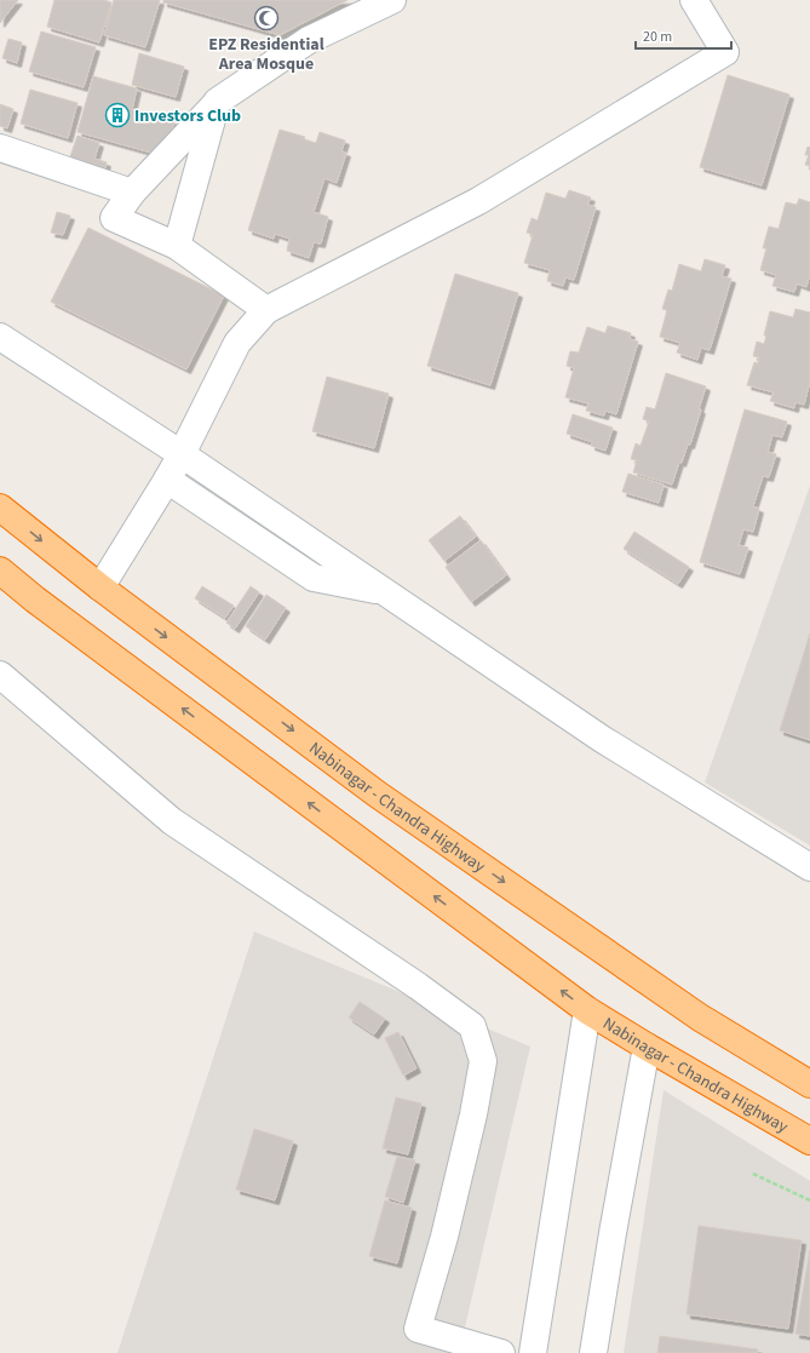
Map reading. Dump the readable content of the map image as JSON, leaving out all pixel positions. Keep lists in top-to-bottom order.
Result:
{
  "streets": {
    "highway": ["Nabinagar - Chandra Highway"]
  },
  "places": {
    "mosque": ["EPZ Residential Area Mosque"],
    "building": ["Investors Club"]
  },
  "scale_bar": "20 m"
}
